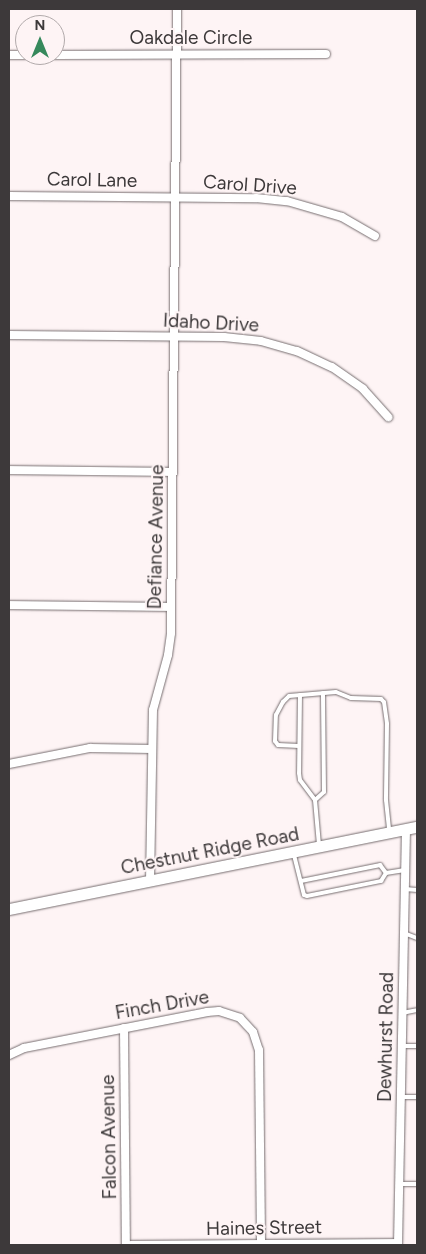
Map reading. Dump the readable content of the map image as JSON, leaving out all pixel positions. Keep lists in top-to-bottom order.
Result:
{
  "streets": {
    "street": [
      "Oakdale Circle",
      "Carol Lane",
      "Carol Drive",
      "Idaho Drive",
      "Defiance Avenue",
      "Chestnut Ridge Road",
      "Finch Drive",
      "Dewhurst Road",
      "Falcon Avenue",
      "Haines Street"
    ]
  },
  "crossings": [
    ["Oakdale Circle", "Defiance Avenue"],
    ["Carol Lane", "Carol Drive"],
    ["Carol Lane", "Defiance Avenue"],
    ["Carol Drive", "Defiance Avenue"],
    ["Idaho Drive", "Defiance Avenue"],
    ["Defiance Avenue", "Chestnut Ridge Road"],
    ["Chestnut Ridge Road", "Dewhurst Road"],
    ["Finch Drive", "Falcon Avenue"],
    ["Finch Drive", "Haines Street"],
    ["Dewhurst Road", "Haines Street"]
  ],
  "north": "top"
}
